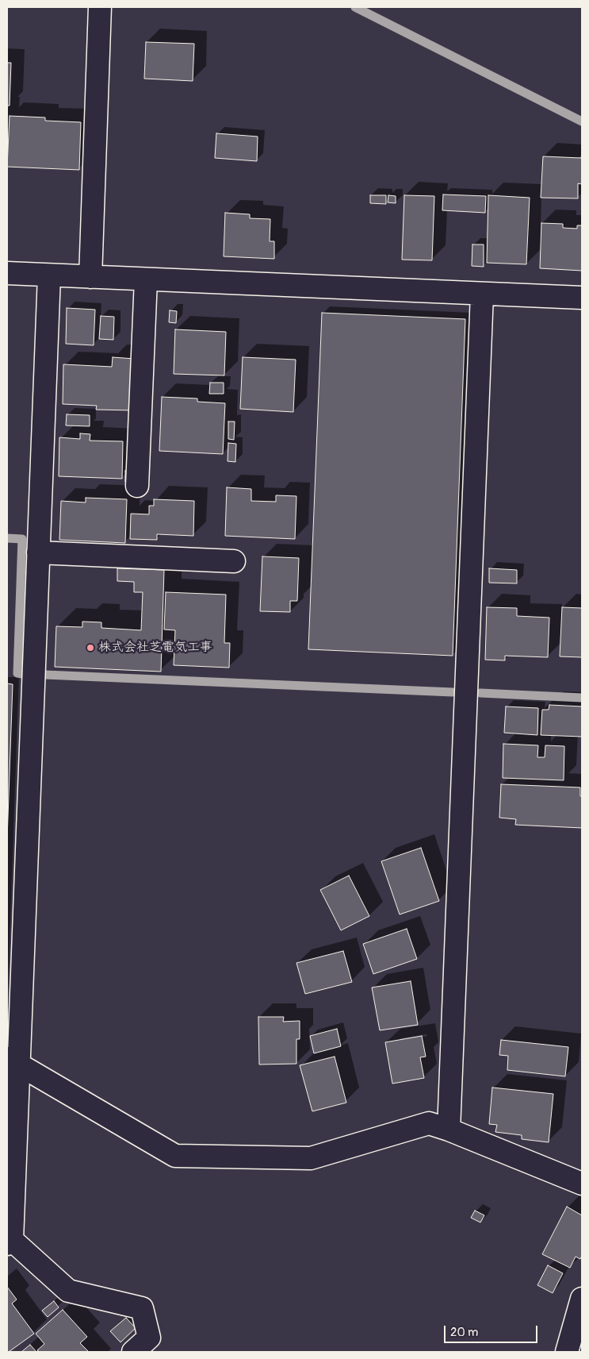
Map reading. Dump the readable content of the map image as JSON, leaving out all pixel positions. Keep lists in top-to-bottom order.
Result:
{
  "places": ["株式会社芝電気工事"],
  "scale_bar": "20 m"
}
